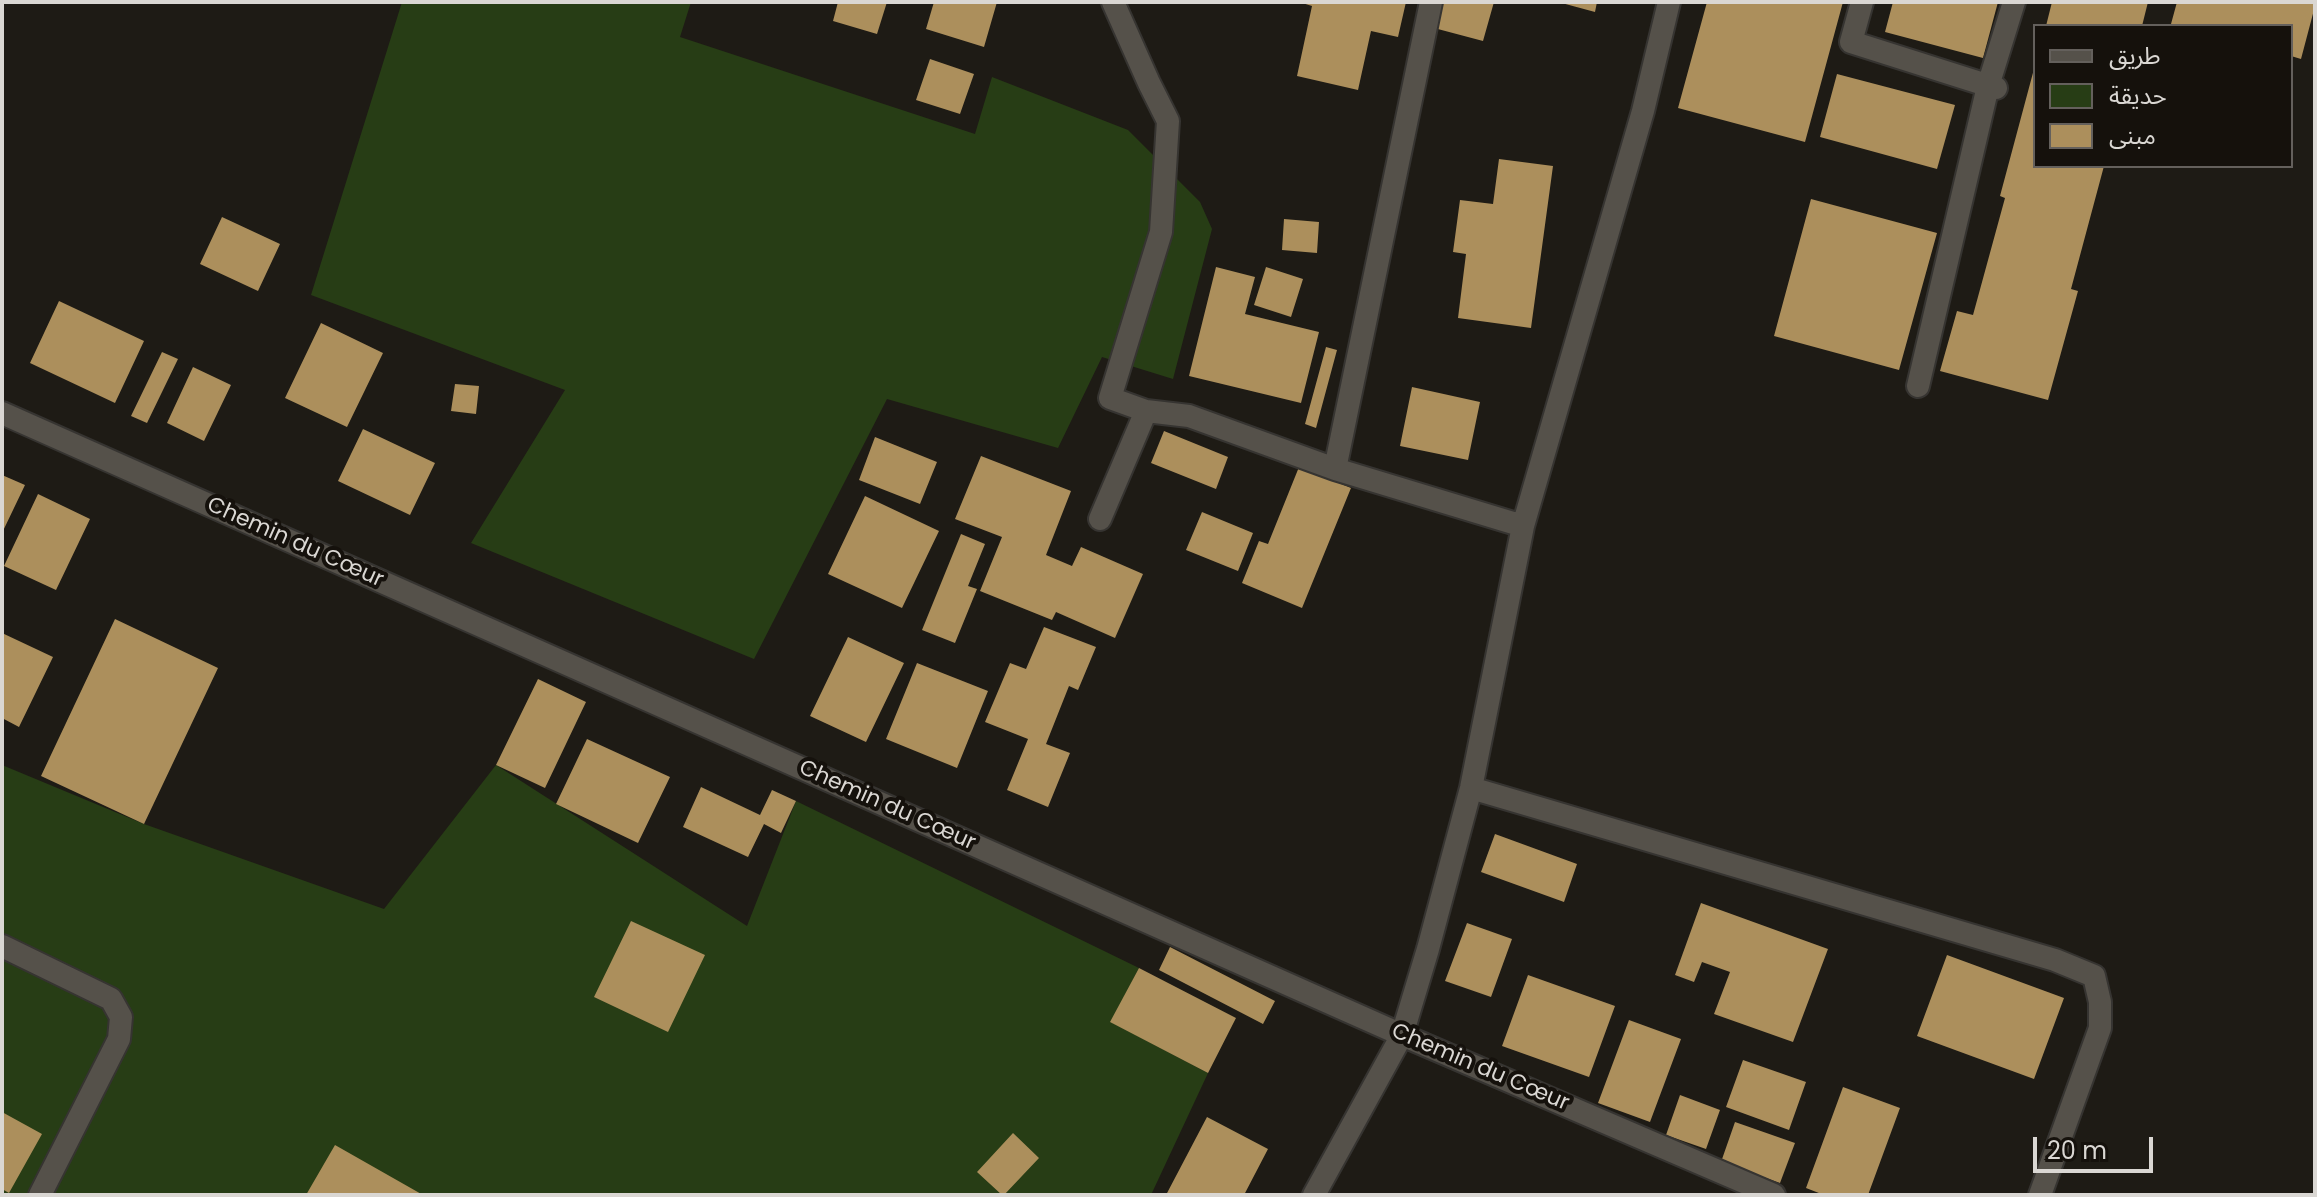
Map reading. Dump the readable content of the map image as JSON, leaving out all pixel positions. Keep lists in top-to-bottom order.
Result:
{
  "streets": {
    "street": ["Chemin du Cœur"]
  },
  "legend": ["طريق", "حديقة", "مبنى"],
  "scale_bar": "20 m"
}
